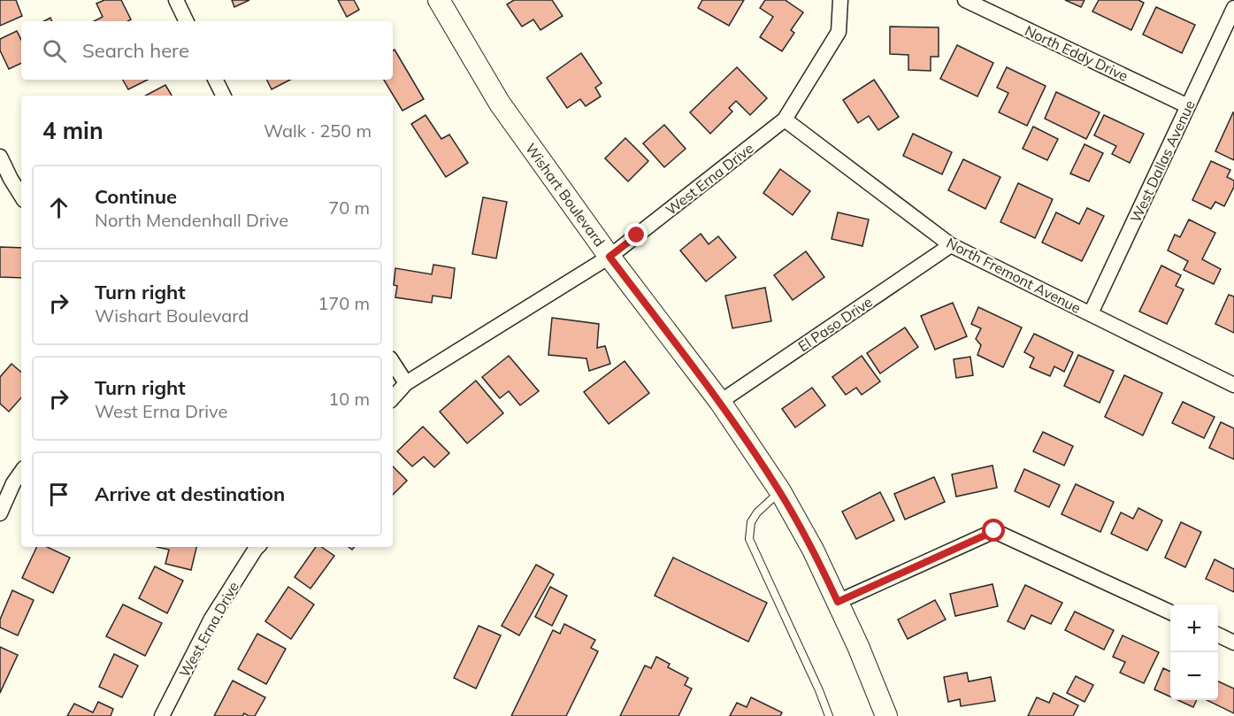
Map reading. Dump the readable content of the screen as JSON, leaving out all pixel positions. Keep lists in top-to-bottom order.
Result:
{
  "streets": {
    "street": [
      "North Eddy Drive",
      "West Dallas Avenue",
      "West Erna Drive",
      "Wishart Boulevard",
      "North Fremont Avenue",
      "El Paso Drive"
    ]
  },
  "crossings": [
    ["North Eddy Drive", "West Dallas Avenue"],
    ["West Dallas Avenue", "North Fremont Avenue"],
    ["West Erna Drive", "Wishart Boulevard"],
    ["West Erna Drive", "North Fremont Avenue"],
    ["Wishart Boulevard", "El Paso Drive"],
    ["North Fremont Avenue", "El Paso Drive"]
  ],
  "page": {
    "search": "Search here",
    "heading": ["4 min", "Walk · 250 m"],
    "list": [
      ["Continue", "North Mendenhall Drive", "70 m"],
      ["Turn right", "Wishart Boulevard", "170 m"],
      ["Turn right", "West Erna Drive", "10 m"],
      "Arrive at destination"
    ],
    "map_buttons": ["+", "−"]
  }
}
